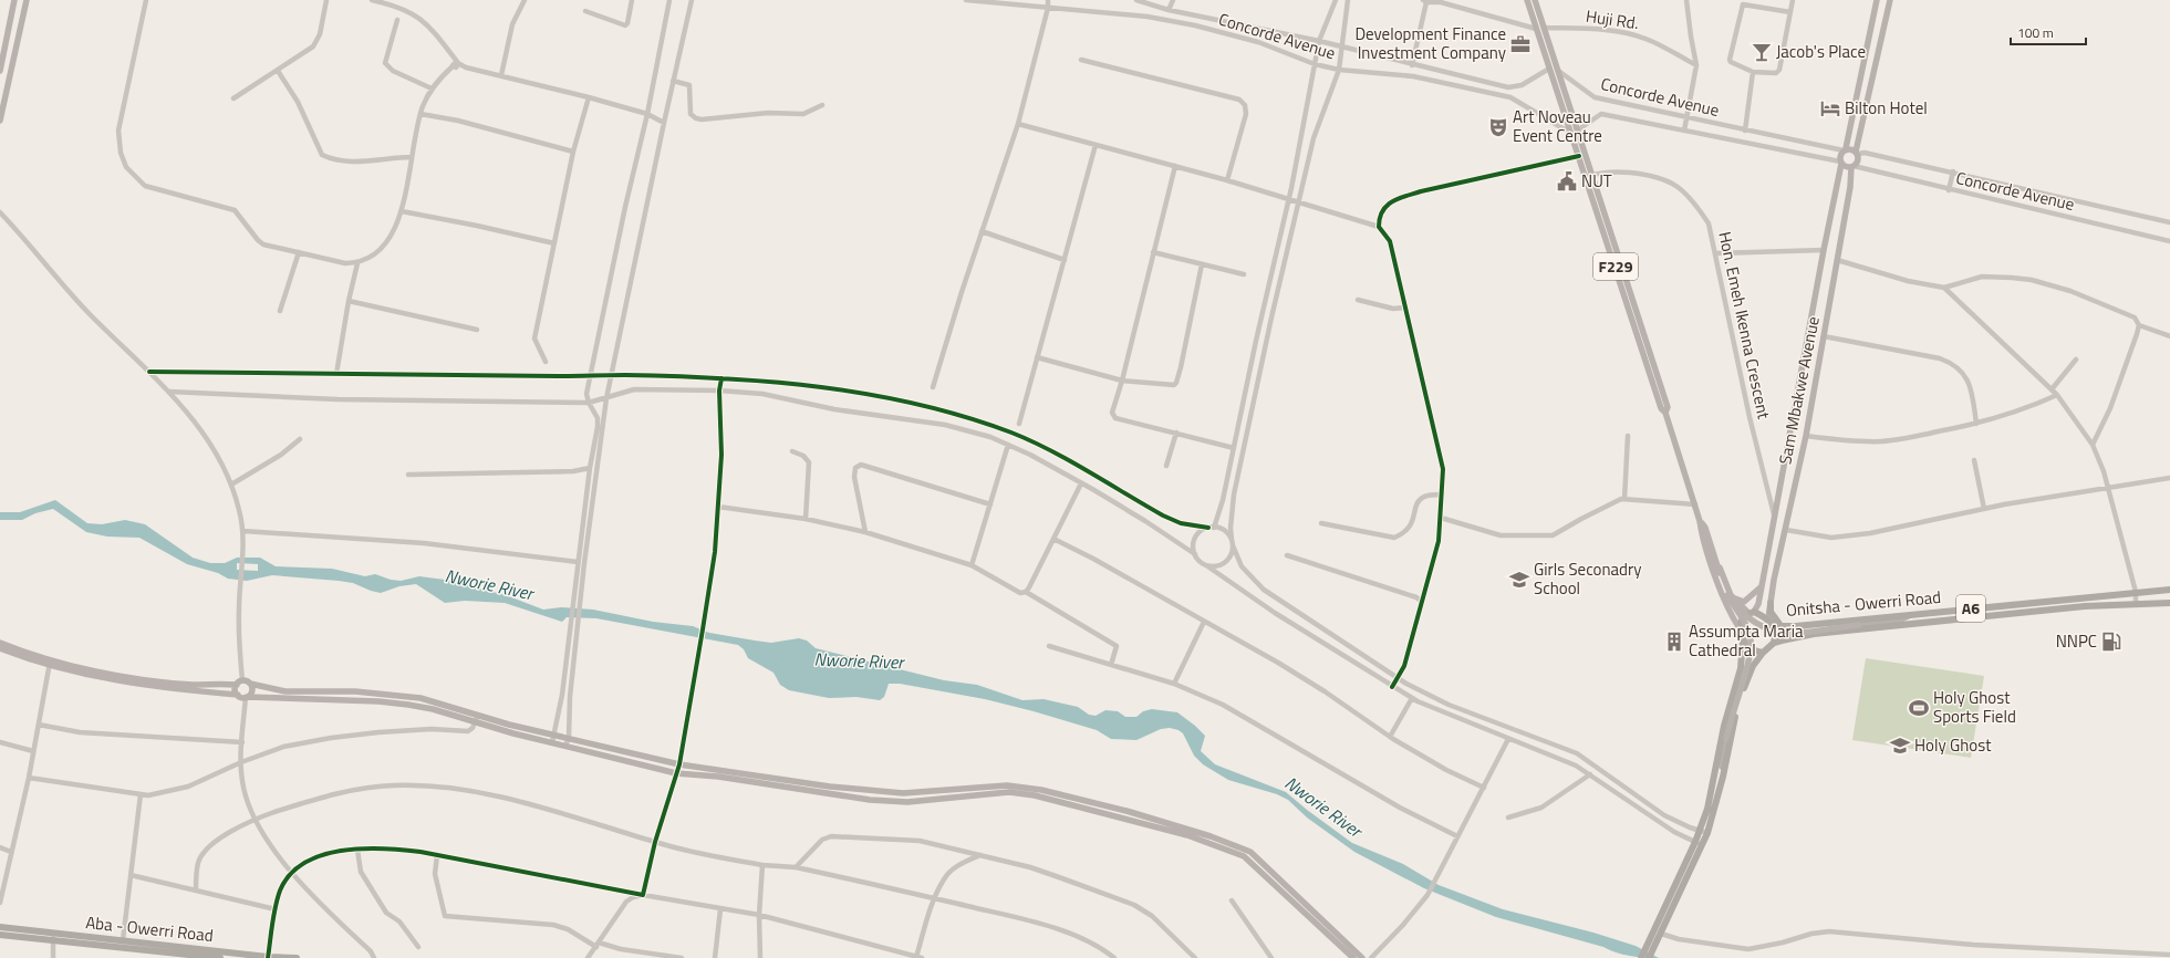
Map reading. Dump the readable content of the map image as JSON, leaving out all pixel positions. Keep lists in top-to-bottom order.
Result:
{
  "streets": {
    "highway": ["Onitsha - Owerri Road", "A6", "Aba - Owerri Road"],
    "main road": ["F229", "Sam Mbakwe Avenue"],
    "street": ["Huji Rd.", "Concorde Avenue", "Hon. Emeh Ikenna Crescent"]
  },
  "crossings": [
    ["Huji Rd.", "F229"],
    ["Concorde Avenue", "F229"],
    ["Concorde Avenue", "Sam Mbakwe Avenue"],
    ["F229", "Hon. Emeh Ikenna Crescent"],
    ["Hon. Emeh Ikenna Crescent", "Sam Mbakwe Avenue"],
    ["Sam Mbakwe Avenue", "Onitsha - Owerri Road"],
    ["Sam Mbakwe Avenue", "A6"],
    ["Onitsha - Owerri Road", "A6"]
  ],
  "water": ["Nworie River"],
  "places": {
    "office": ["Development Finance Investment Company"],
    "bar": ["Jacob's Place"],
    "hotel": ["Bilton Hotel"],
    "theatre": ["Art Noveau Event Centre"],
    "public building": ["NUT"],
    "school or university": ["Girls Seconadry School", "Holy Ghost"],
    "building": ["Assumpta Maria Cathedral"],
    "fuel station": ["NNPC"],
    "sports": ["Holy Ghost Sports Field"]
  },
  "scale_bar": "100 m"
}
